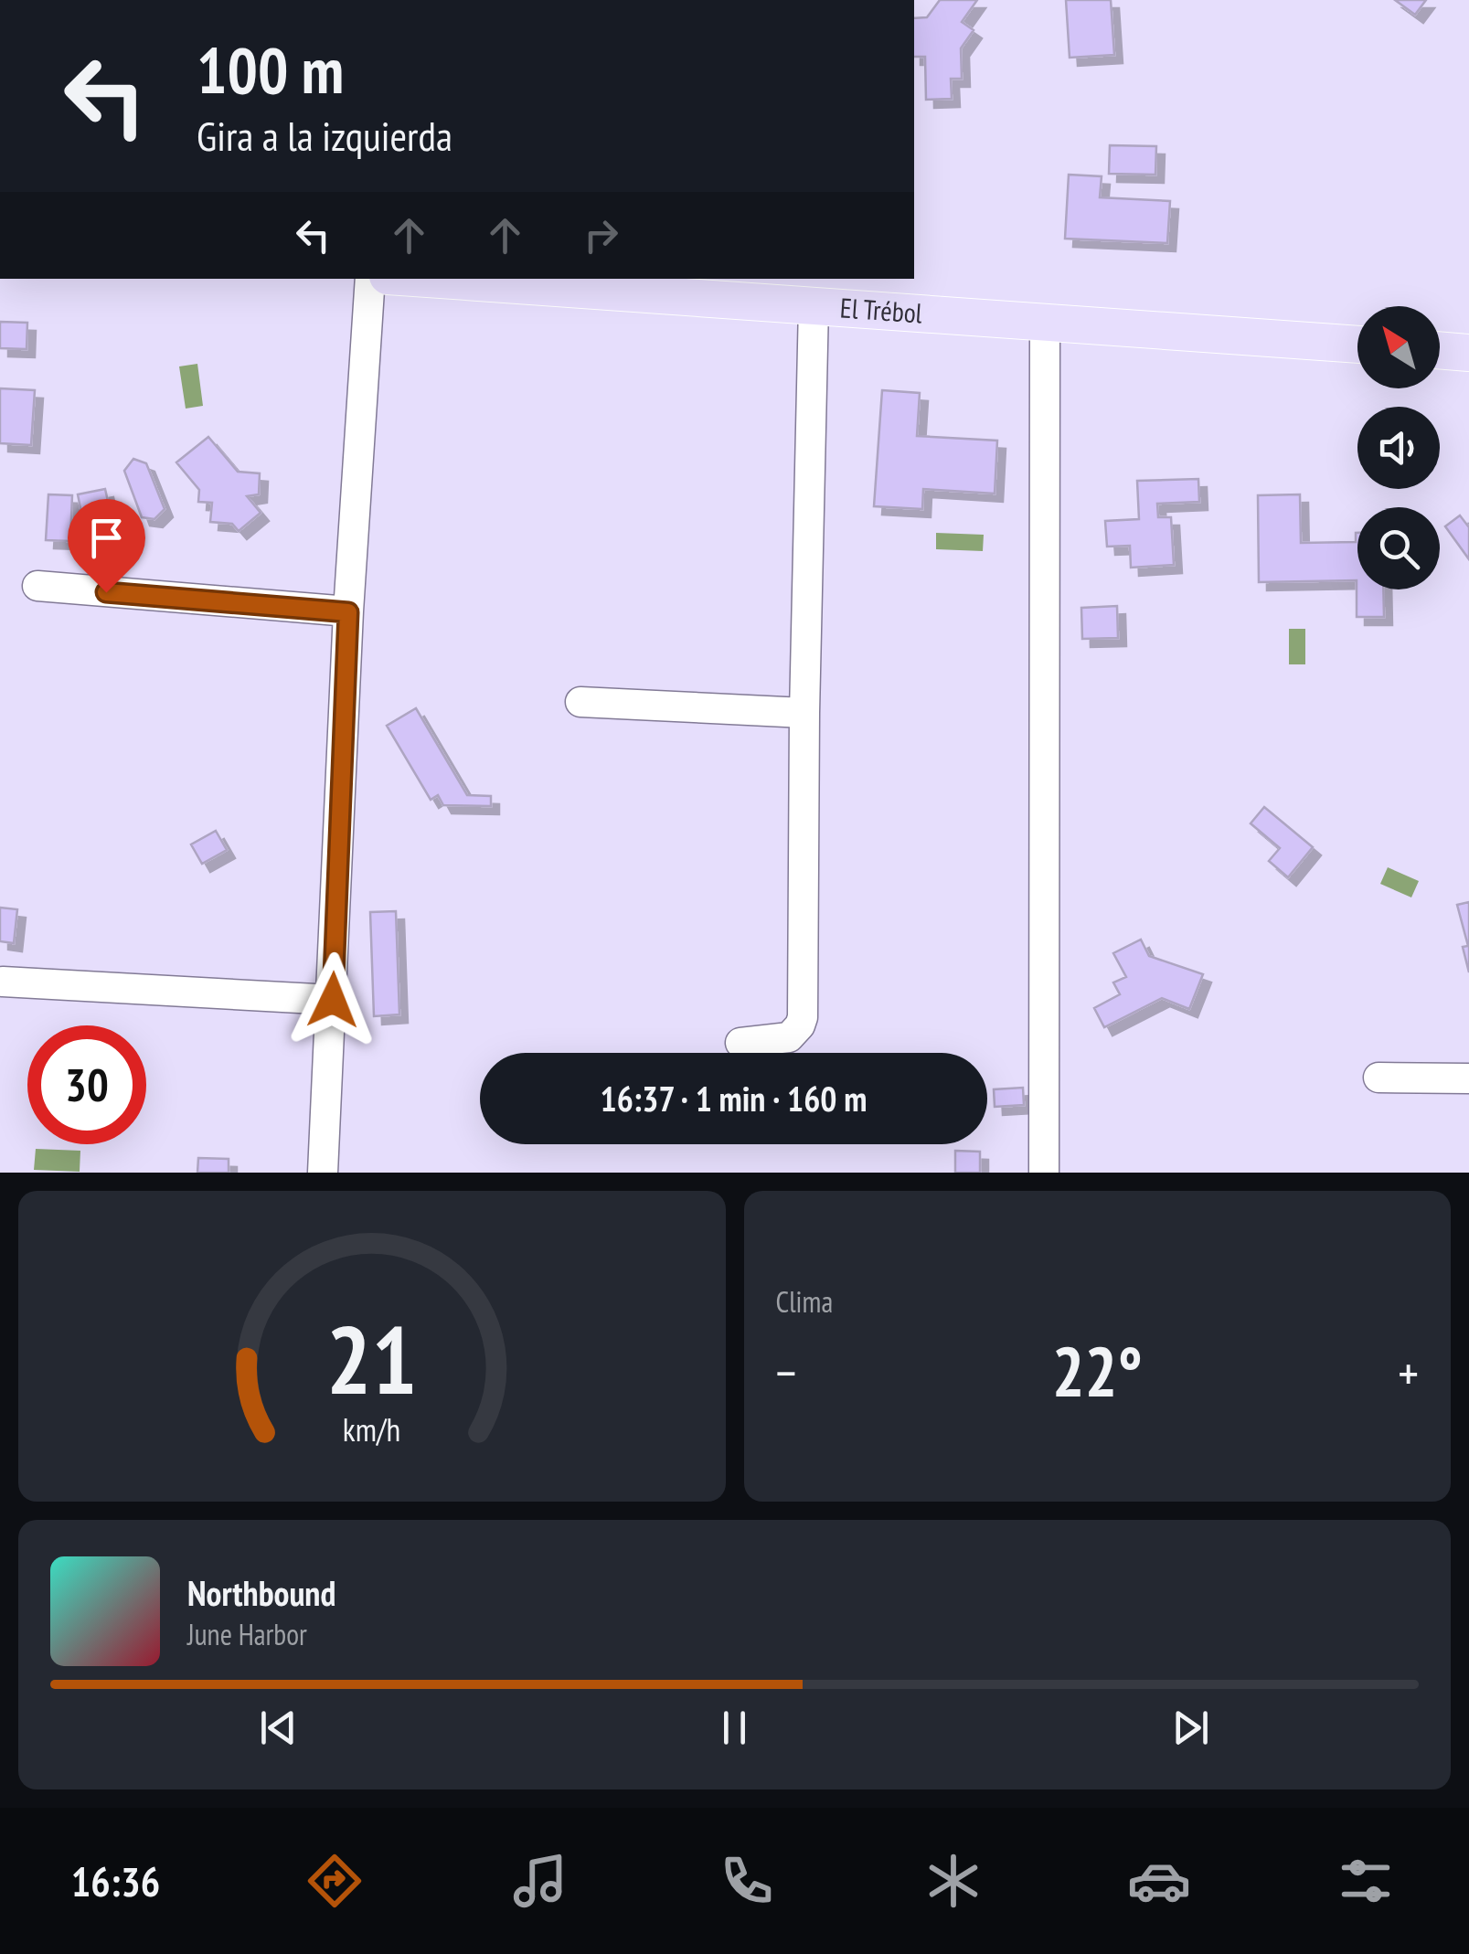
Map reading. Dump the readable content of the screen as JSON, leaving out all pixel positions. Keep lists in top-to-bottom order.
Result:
{
  "streets": {
    "main road": ["El Trébol"]
  },
  "north": "top left",
  "page": {
    "turn": ["100 m", "Gira a la izquierda"],
    "limit": "30",
    "trip": "16:37 · 1 min · 160 m",
    "tile": "Clima",
    "heat": ["−", "22°", "+"],
    "song": ["Northbound", "June Harbor"],
    "tabs": "16:36",
    "gauge": ["21", "km/h"]
  }
}
